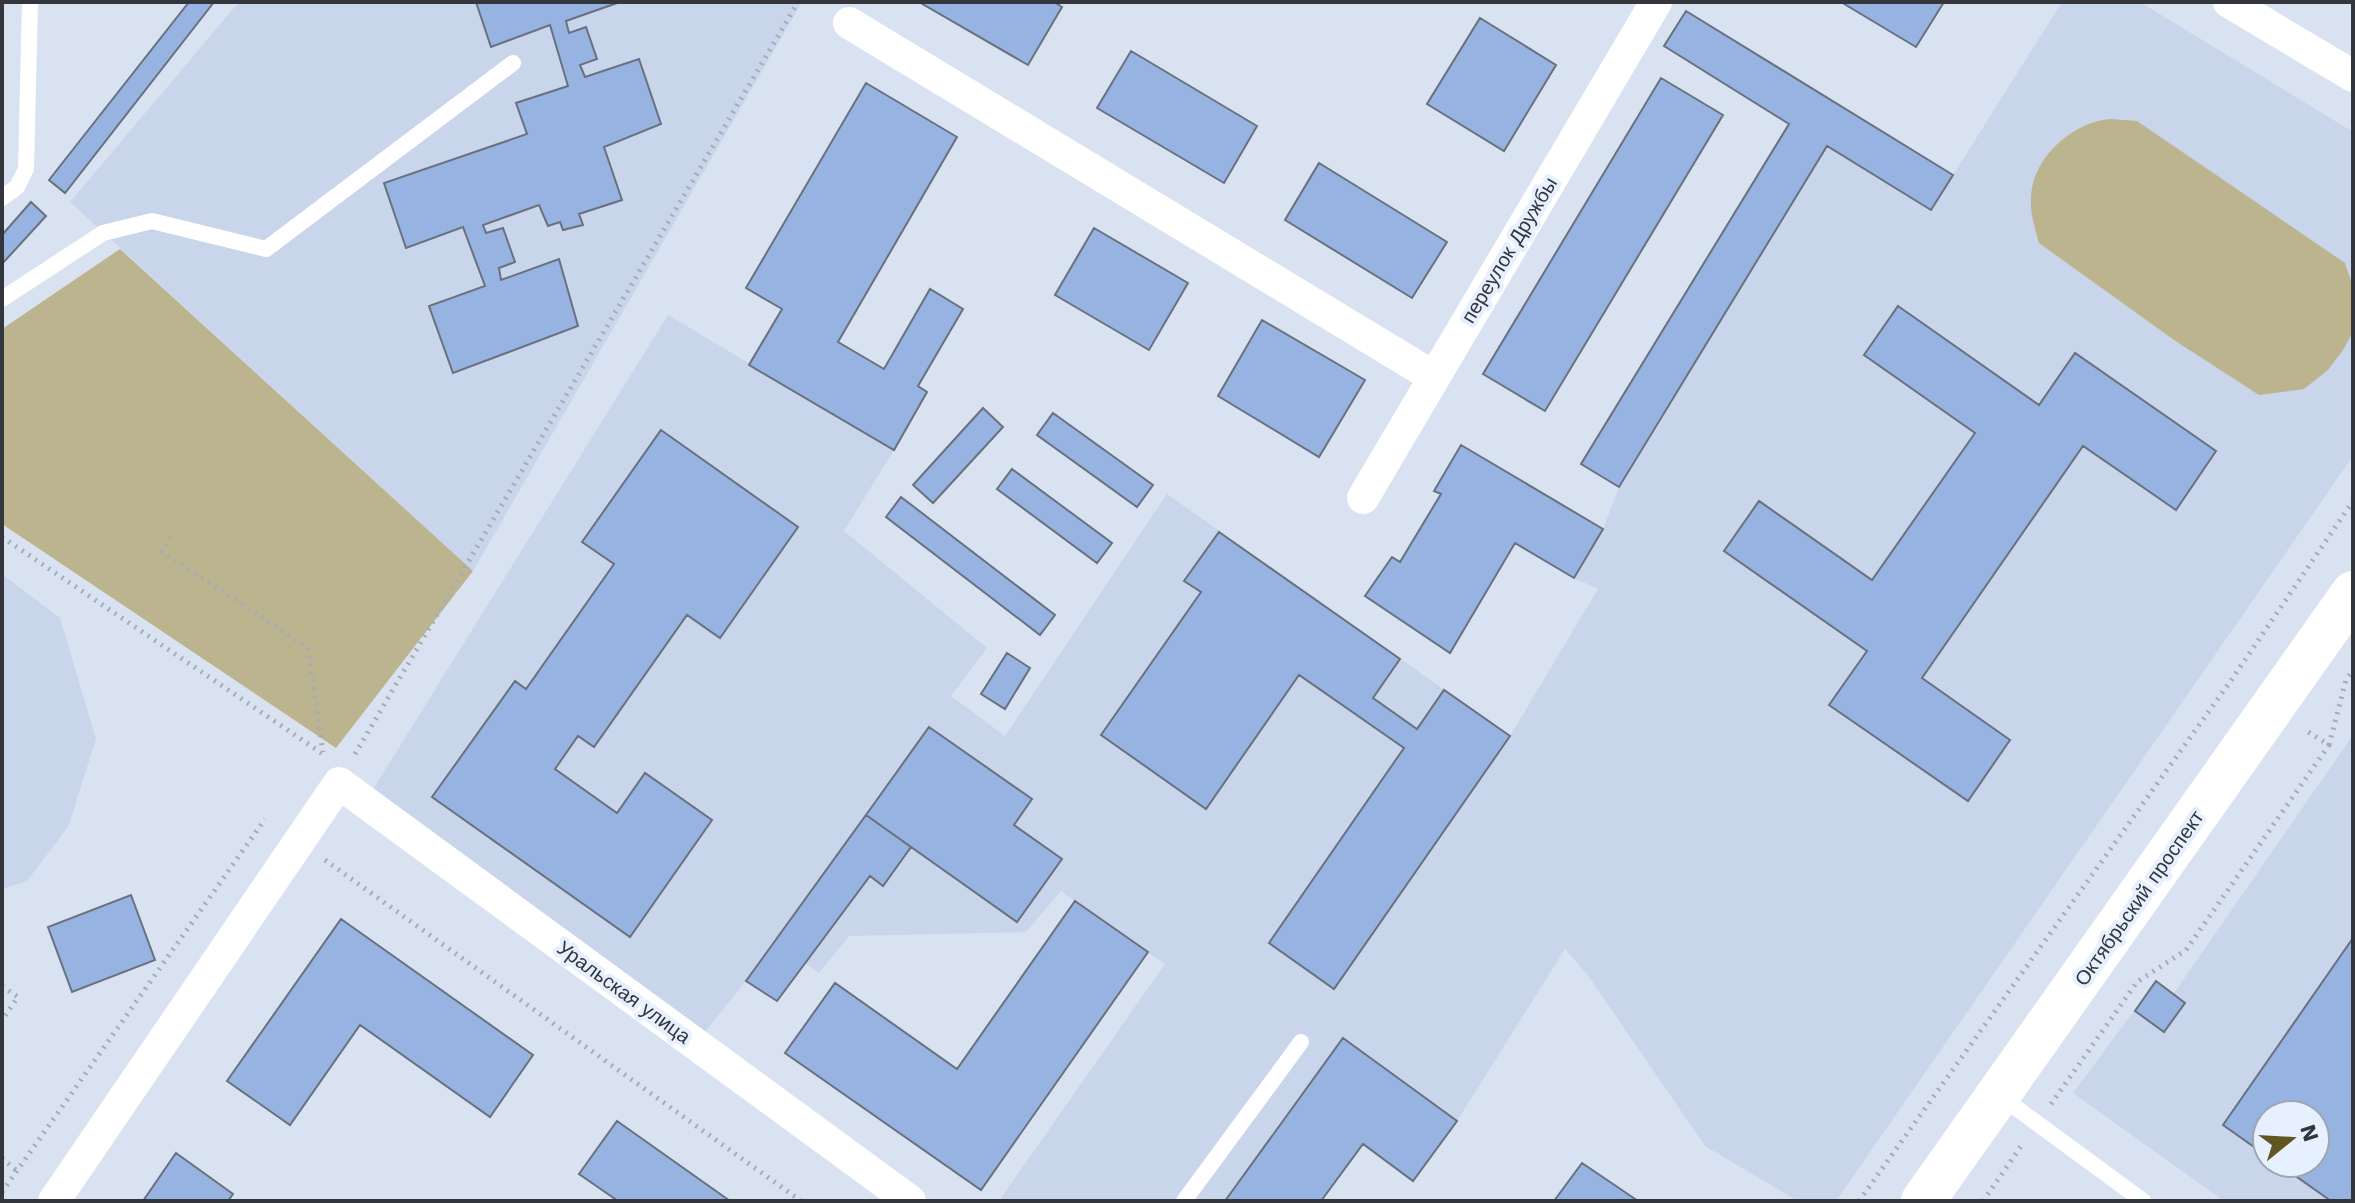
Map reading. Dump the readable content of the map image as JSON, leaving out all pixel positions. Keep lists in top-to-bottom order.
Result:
{
  "streets": {
    "main road": ["Октябрьский проспект"],
    "street": ["переулок Дружбы", "Уральская улица"]
  },
  "north": "right"
}
